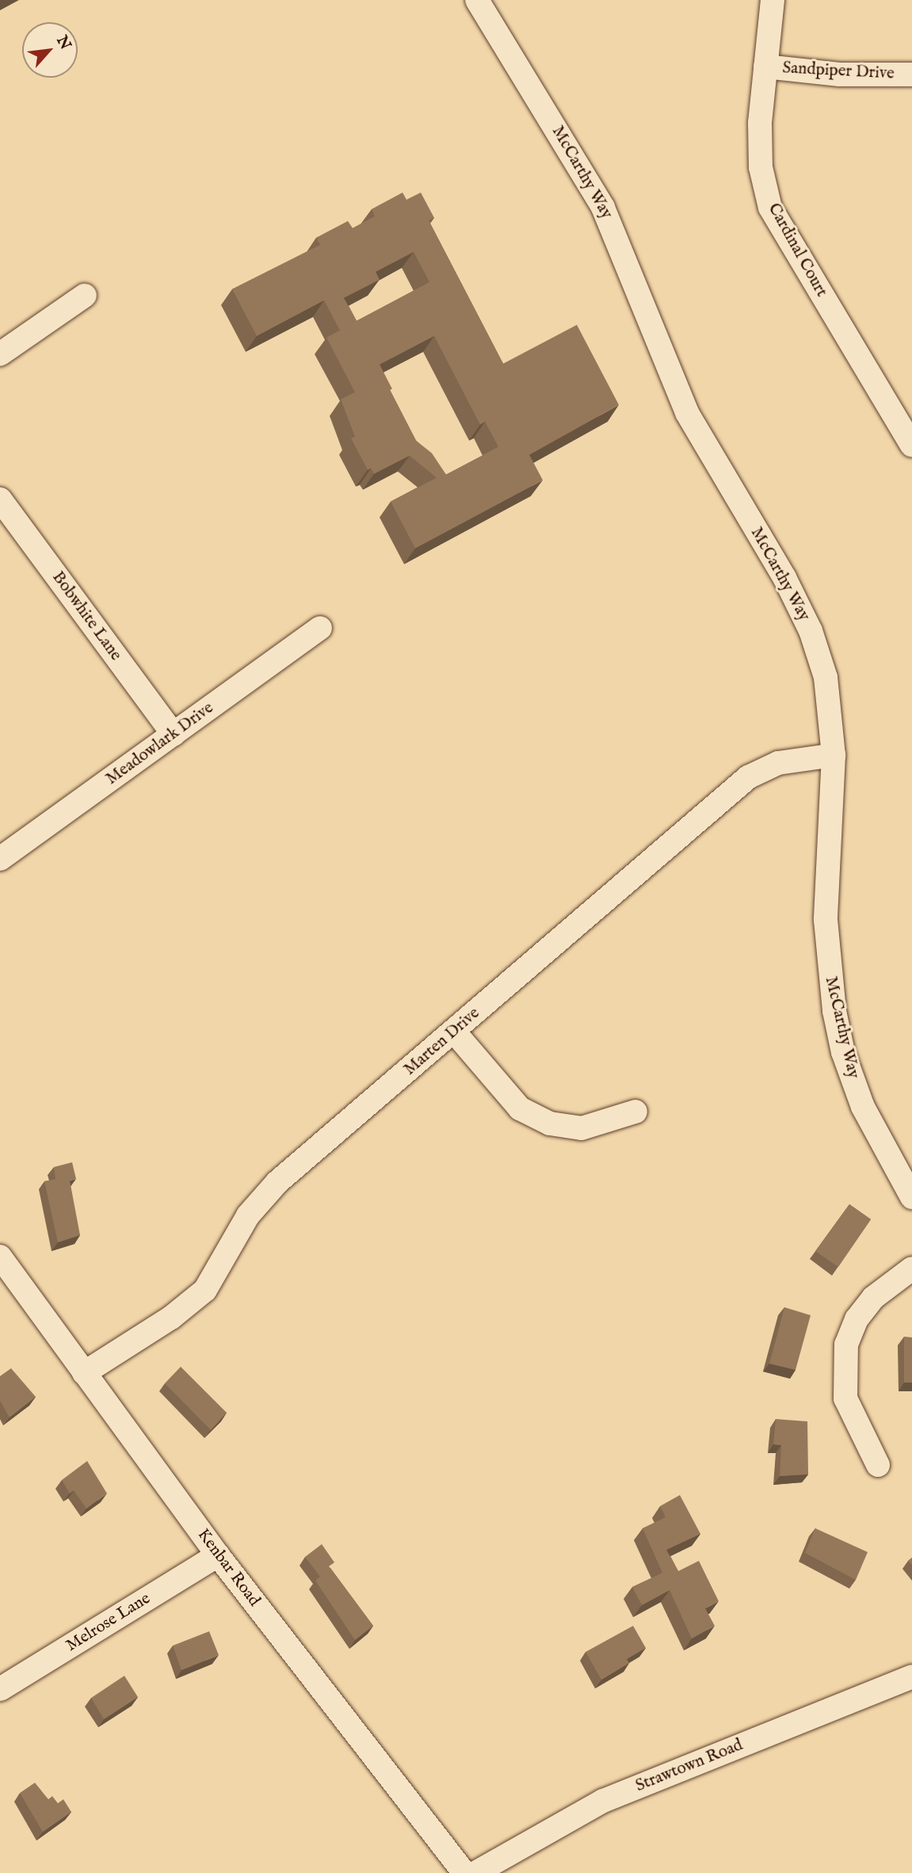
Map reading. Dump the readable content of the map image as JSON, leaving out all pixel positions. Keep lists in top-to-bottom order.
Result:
{
  "streets": {
    "street": [
      "Sandpiper Drive",
      "McCarthy Way",
      "Cardinal Court",
      "Bobwhite Lane",
      "Meadowlark Drive",
      "Marten Drive",
      "Kenbar Road",
      "Melrose Lane",
      "Strawtown Road"
    ]
  },
  "crossings": [
    ["Sandpiper Drive", "Cardinal Court"],
    ["McCarthy Way", "Marten Drive"],
    ["Bobwhite Lane", "Meadowlark Drive"],
    ["Marten Drive", "Kenbar Road"],
    ["Kenbar Road", "Melrose Lane"]
  ],
  "north": "top right"
}
